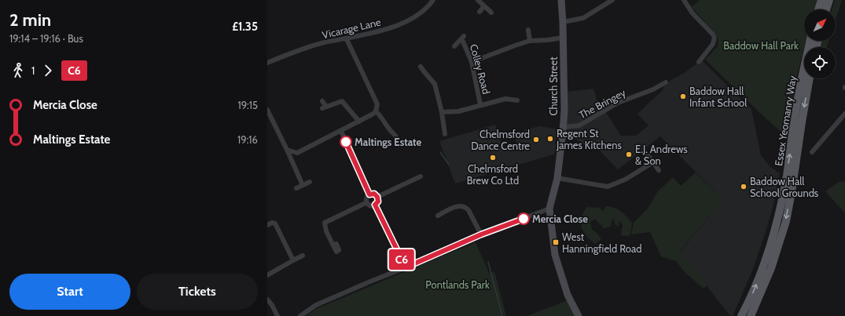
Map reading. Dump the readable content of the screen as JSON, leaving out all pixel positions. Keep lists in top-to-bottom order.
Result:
{
  "streets": {
    "main road": ["Essex Yeomanry Way"],
    "street": [
      "Vicarage Lane",
      "Colley Road",
      "Church Street",
      "The Bringey"
    ]
  },
  "crossings": [
    ["Church Street", "The Bringey"]
  ],
  "parks": ["Baddow Hall Park", "Pontlands Park"],
  "places": {
    "other": [
      "Baddow Hall Infant School",
      "Regent St James Kitchens",
      "Chelmsford Dance Centre",
      "Maltings Estate",
      "E.J. Andrews & Son",
      "Chelmsford Brew Co Ltd",
      "Baddow Hall School Grounds",
      "Mercia Close"
    ],
    "transit": ["West Hanningfield Road"]
  },
  "lines": ["bus line C6"],
  "north": "top right",
  "page": {
    "heading": ["2 min", "19:14 – 19:16 · Bus", "£1.35"],
    "on_map": "C6",
    "legs": ["1", "C6"],
    "list": [
      {
        "name": "Mercia Close",
        "value": "19:15"
      },
      {
        "name": "Maltings Estate",
        "value": "19:16"
      }
    ],
    "buttons": ["Start", "Tickets"]
  }
}
